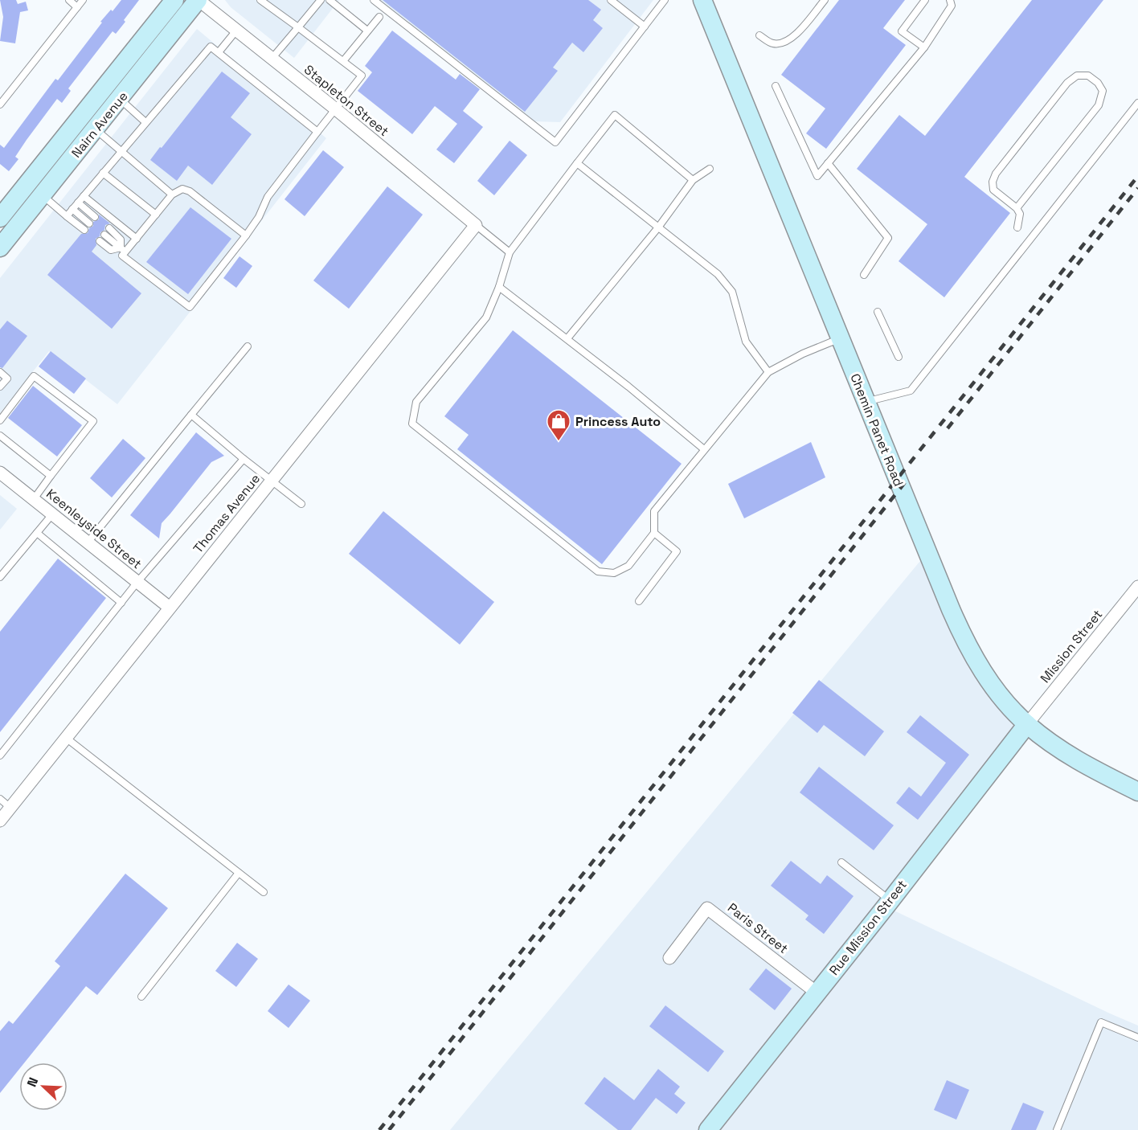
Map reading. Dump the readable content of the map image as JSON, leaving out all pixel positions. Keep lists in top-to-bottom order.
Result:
{
  "streets": {
    "street": [
      "Stapleton Street",
      "Nairn Avenue",
      "Chemin Panet Road",
      "Thomas Avenue",
      "Keenleyside Street",
      "Mission Street",
      "Rue Mission Street",
      "Paris Street"
    ]
  },
  "crossings": [
    ["Stapleton Street", "Nairn Avenue"],
    ["Stapleton Street", "Thomas Avenue"],
    ["Chemin Panet Road", "Mission Street"],
    ["Chemin Panet Road", "Rue Mission Street"],
    ["Thomas Avenue", "Keenleyside Street"],
    ["Mission Street", "Rue Mission Street"],
    ["Rue Mission Street", "Paris Street"]
  ],
  "places": {
    "shop": ["Princess Auto"]
  },
  "north": "top left"
}
